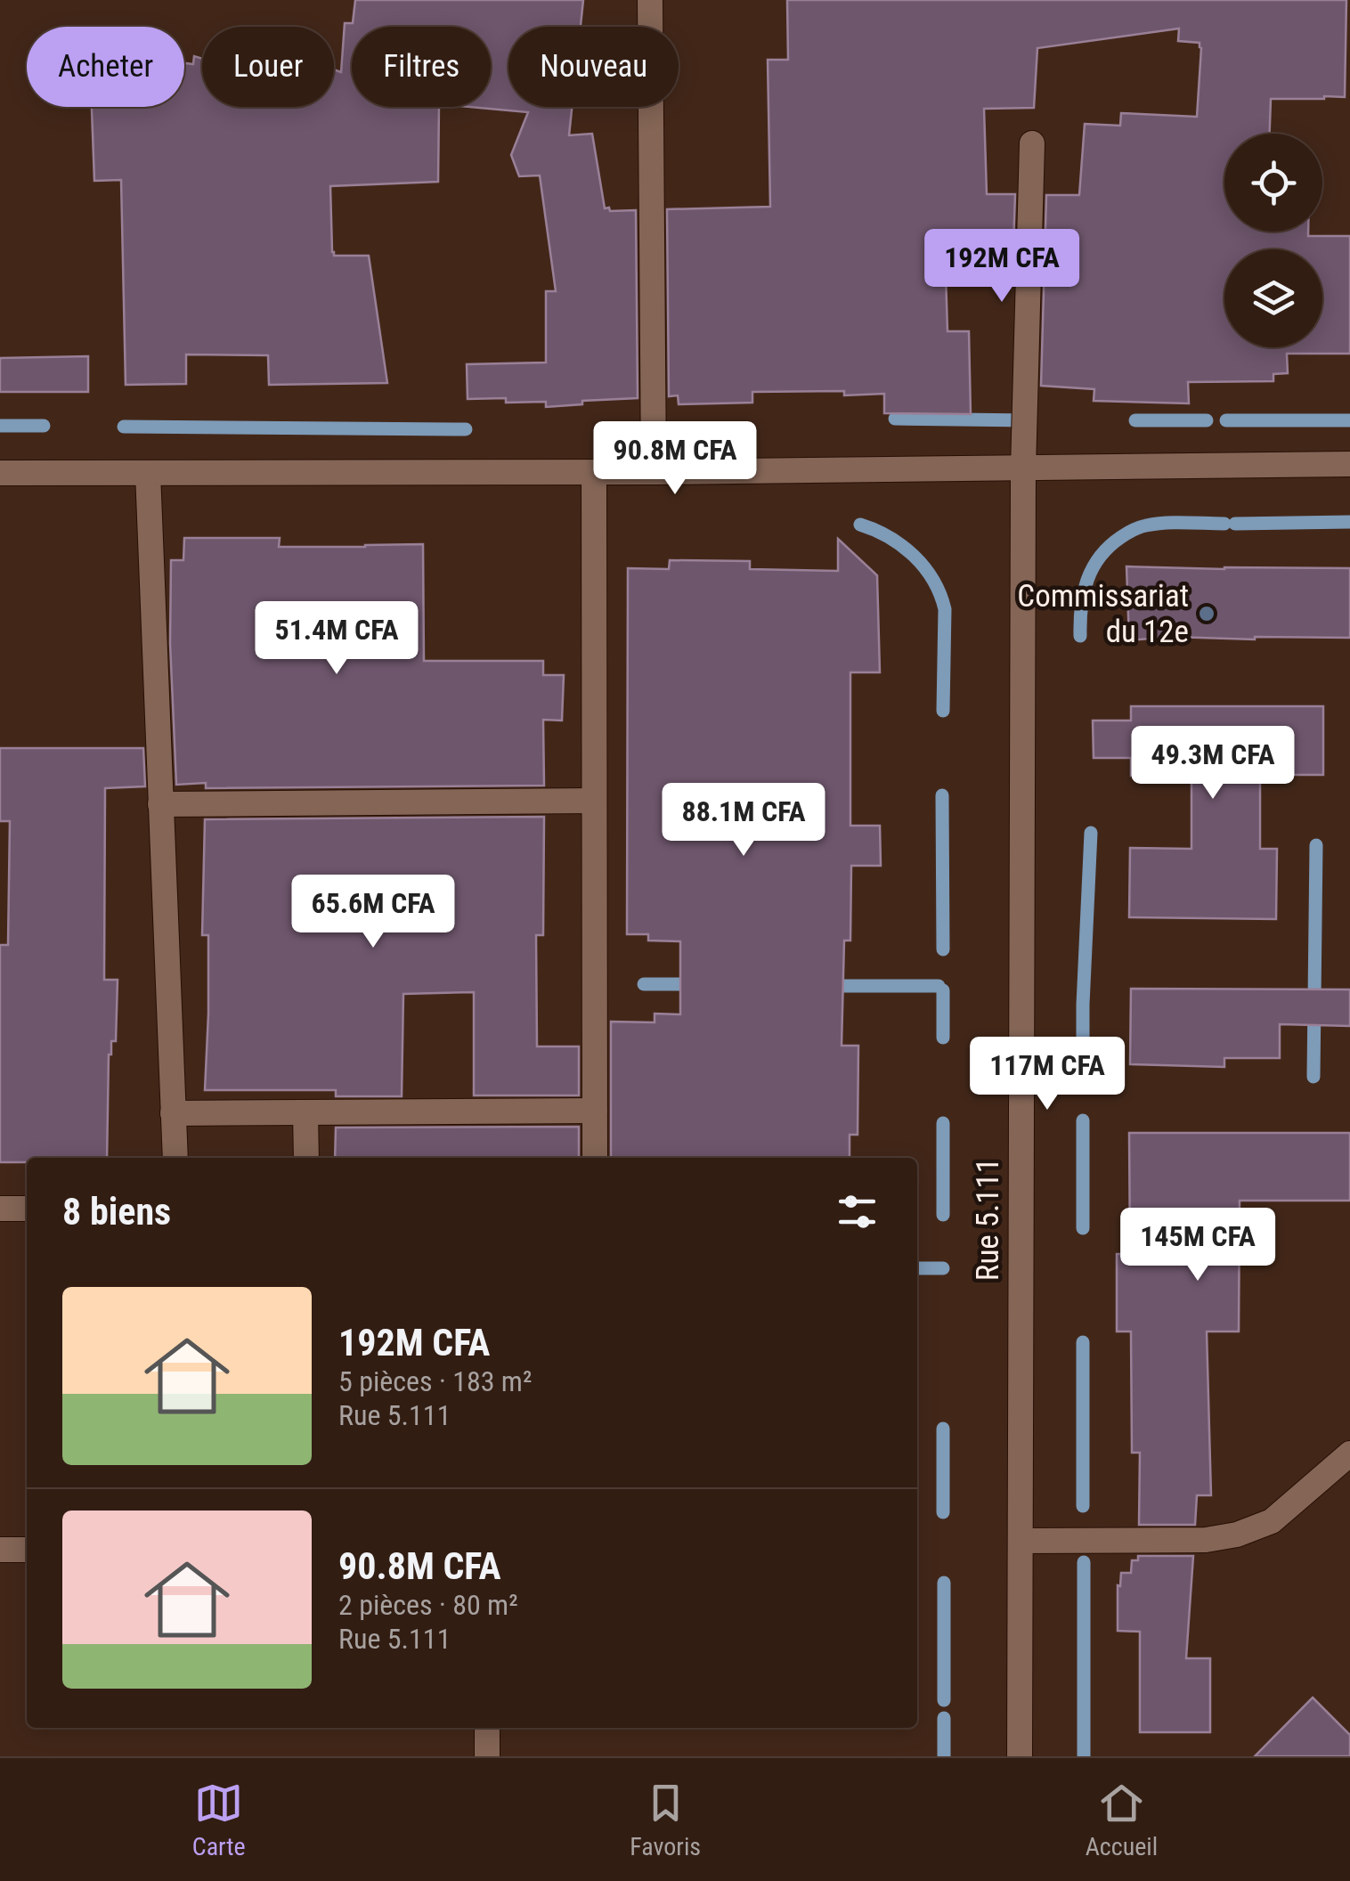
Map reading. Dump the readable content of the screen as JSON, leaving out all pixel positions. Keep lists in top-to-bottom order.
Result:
{
  "streets": {
    "street": ["Rue 5.111"]
  },
  "places": ["Commissariat du 12e"],
  "page": {
    "chip": [
      "Acheter",
      "Louer",
      "Filtres",
      "Nouveau"
    ],
    "price": [
      "192M CFA",
      "90.8M CFA",
      "51.4M CFA",
      "49.3M CFA",
      "88.1M CFA",
      "65.6M CFA",
      "117M CFA",
      "145M CFA"
    ],
    "heading": "8 biens",
    "list": [
      {
        "name": "192M CFA",
        "note": "5 pièces · 183 m² · Rue 5.111"
      },
      {
        "name": "90.8M CFA",
        "note": "2 pièces · 80 m² · Rue 5.111"
      }
    ],
    "tabs": ["Carte", "Favoris", "Accueil"]
  }
}
